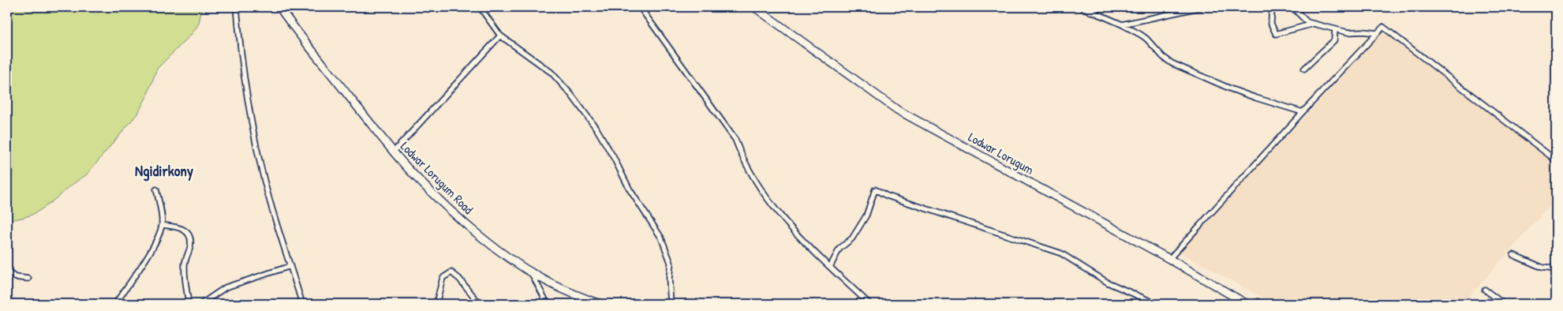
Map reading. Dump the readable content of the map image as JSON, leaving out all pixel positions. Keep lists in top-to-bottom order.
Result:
{
  "streets": {
    "street": ["Lodwar Lorugum", "Lodwar Lorugum Road"]
  },
  "districts": ["Ngidirkony"]
}
